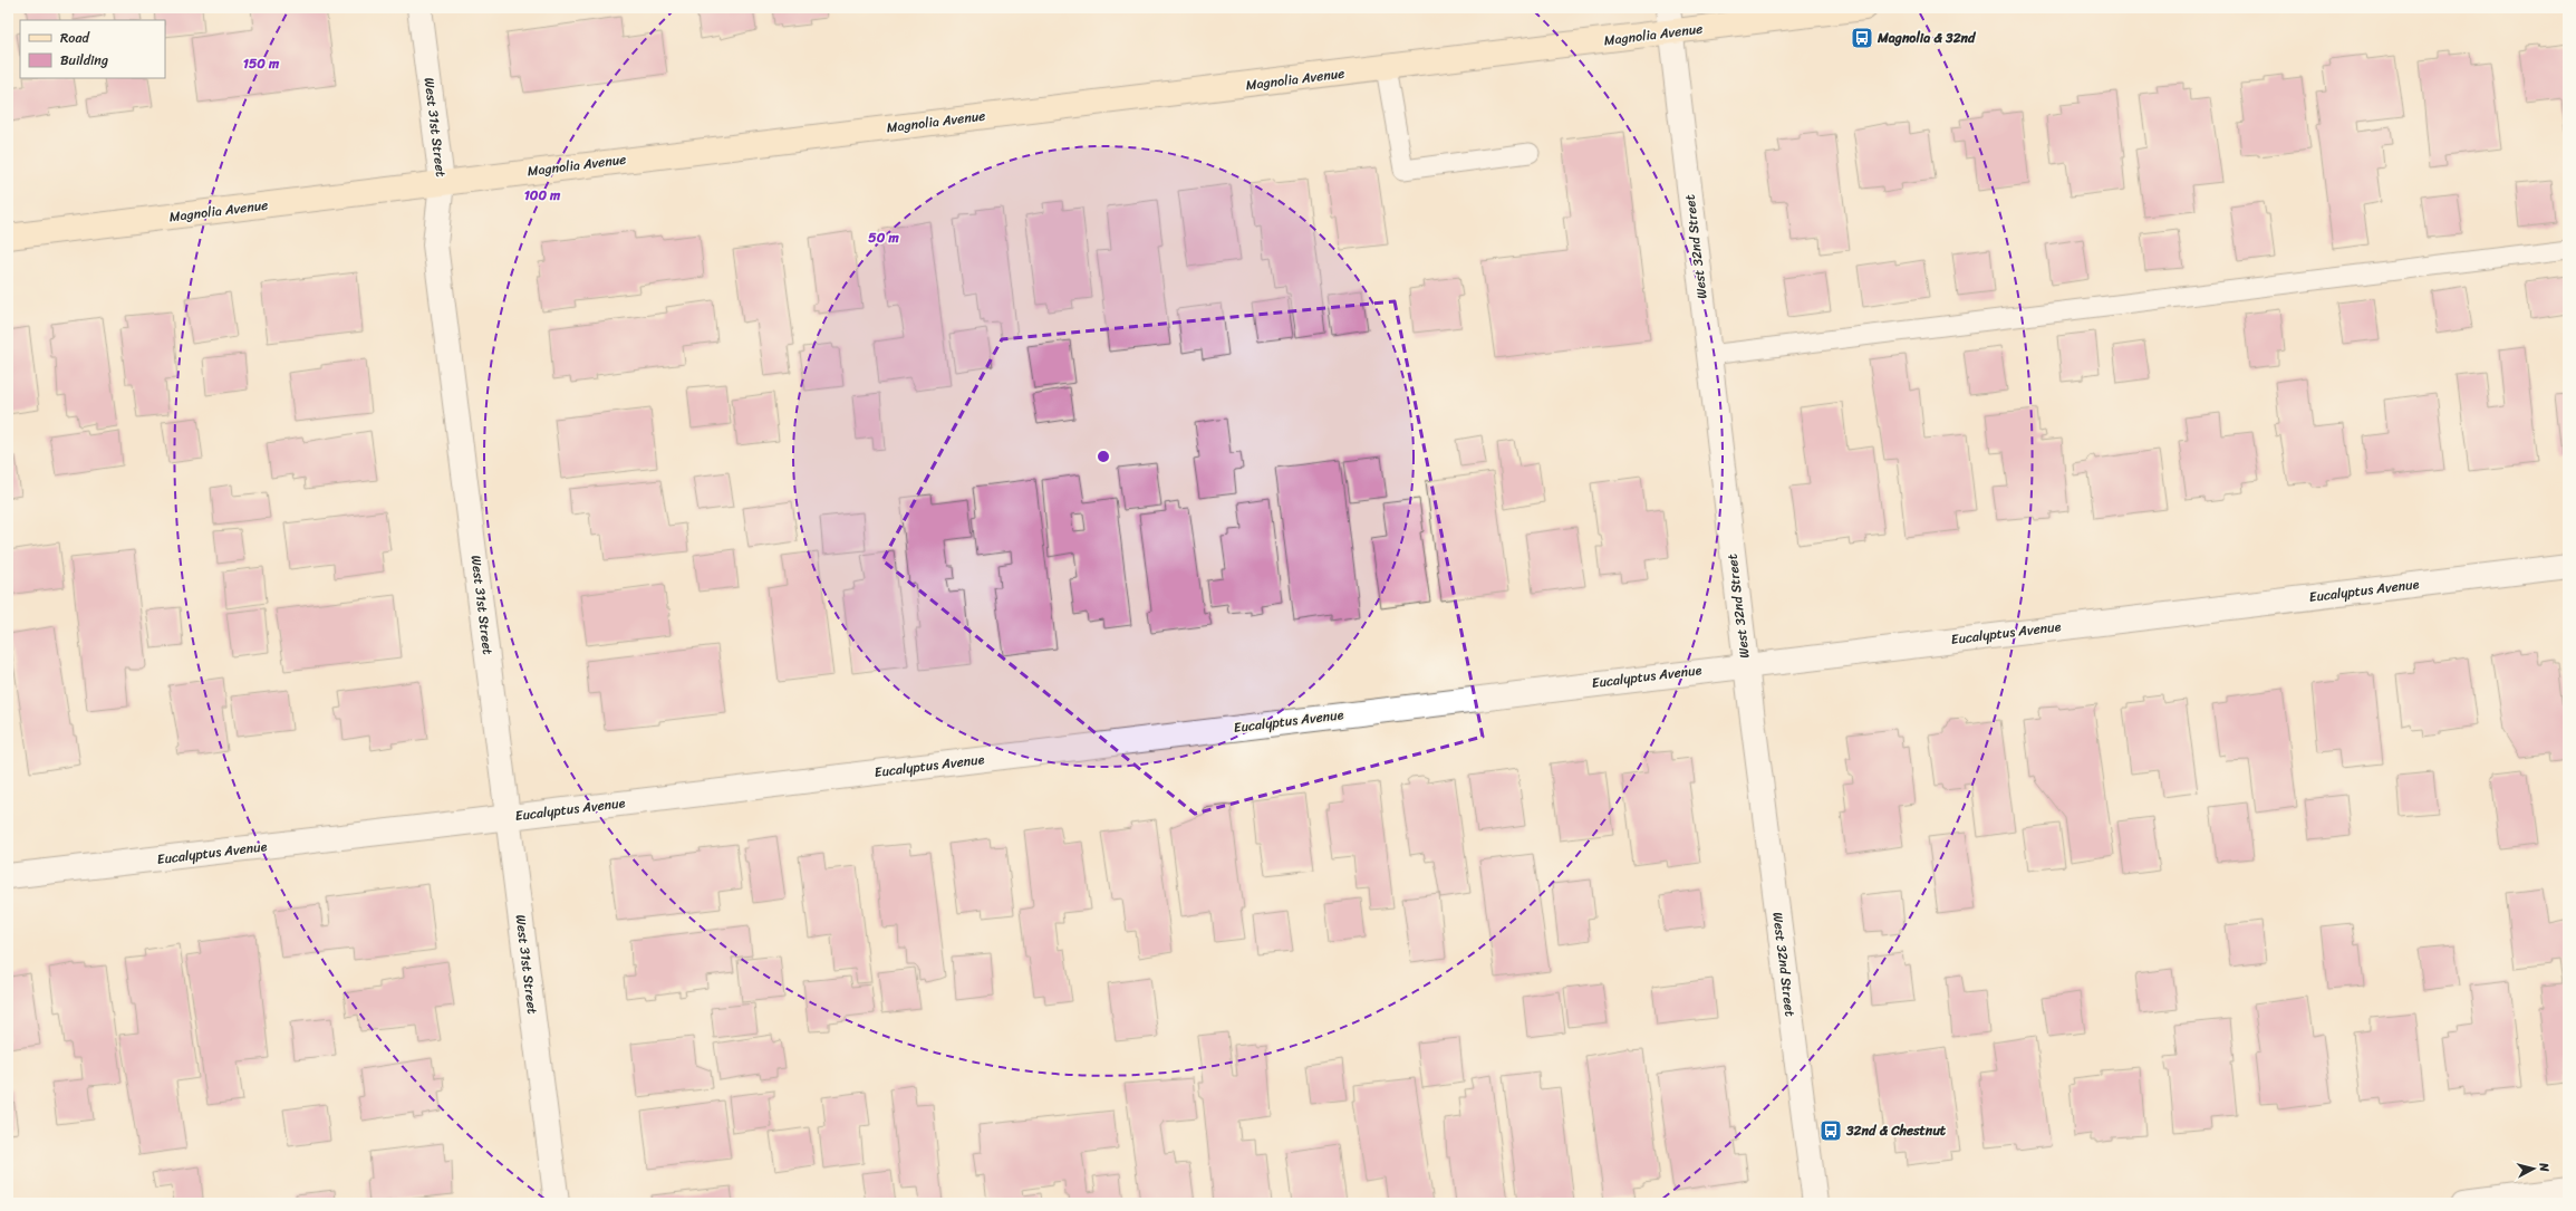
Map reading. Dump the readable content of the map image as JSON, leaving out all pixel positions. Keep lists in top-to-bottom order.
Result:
{
  "streets": {
    "street": [
      "Magnolia Avenue",
      "West 31st Street",
      "West 32nd Street",
      "Eucalyptus Avenue"
    ]
  },
  "crossings": [
    ["Magnolia Avenue", "West 31st Street"],
    ["Magnolia Avenue", "West 32nd Street"],
    ["West 31st Street", "Eucalyptus Avenue"],
    ["West 32nd Street", "Eucalyptus Avenue"]
  ],
  "places": {
    "bus stop": ["Magnolia & 32nd", "32nd & Chestnut"]
  },
  "legend": ["Road", "Building"],
  "north": "right",
  "rings": ["150 m", "100 m", "50 m"]
}
